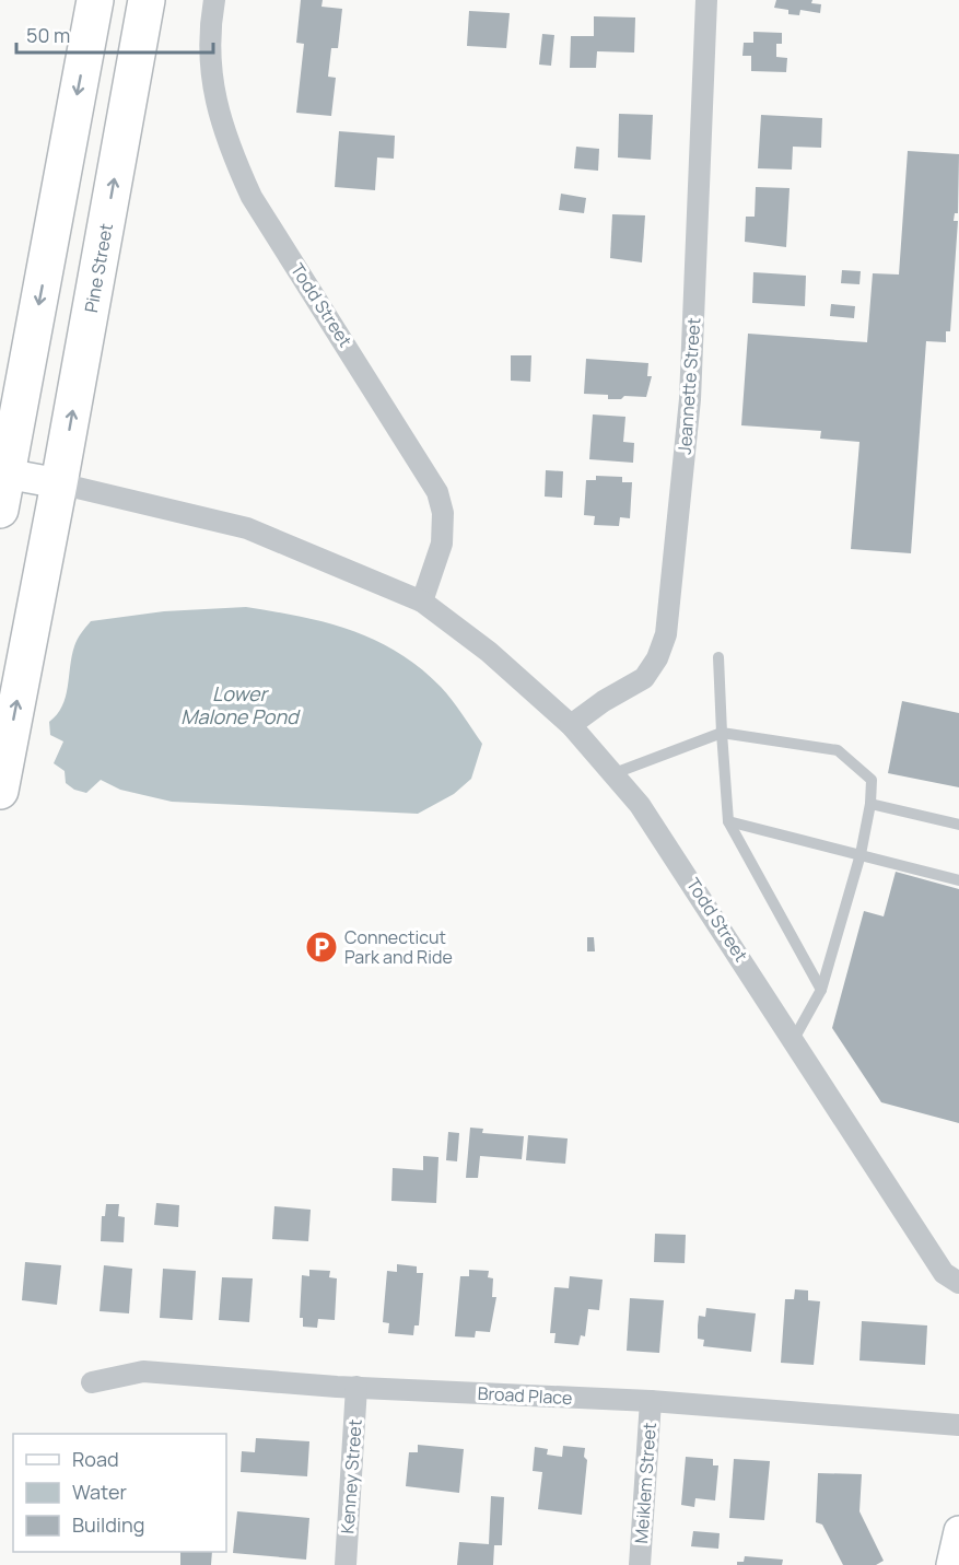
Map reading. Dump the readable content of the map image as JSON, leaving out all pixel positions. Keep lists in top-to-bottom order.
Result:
{
  "streets": {
    "highway": ["Pine Street"],
    "street": [
      "Todd Street",
      "Jeannette Street",
      "Broad Place",
      "Kenney Street",
      "Meiklem Street"
    ]
  },
  "crossings": [
    ["Pine Street", "Todd Street"],
    ["Todd Street", "Jeannette Street"],
    ["Broad Place", "Kenney Street"],
    ["Broad Place", "Meiklem Street"]
  ],
  "water": ["Lower Malone Pond"],
  "places": {
    "parking": ["Connecticut Park and Ride"]
  },
  "legend": ["Road", "Water", "Building"],
  "scale_bar": "50 m"
}
